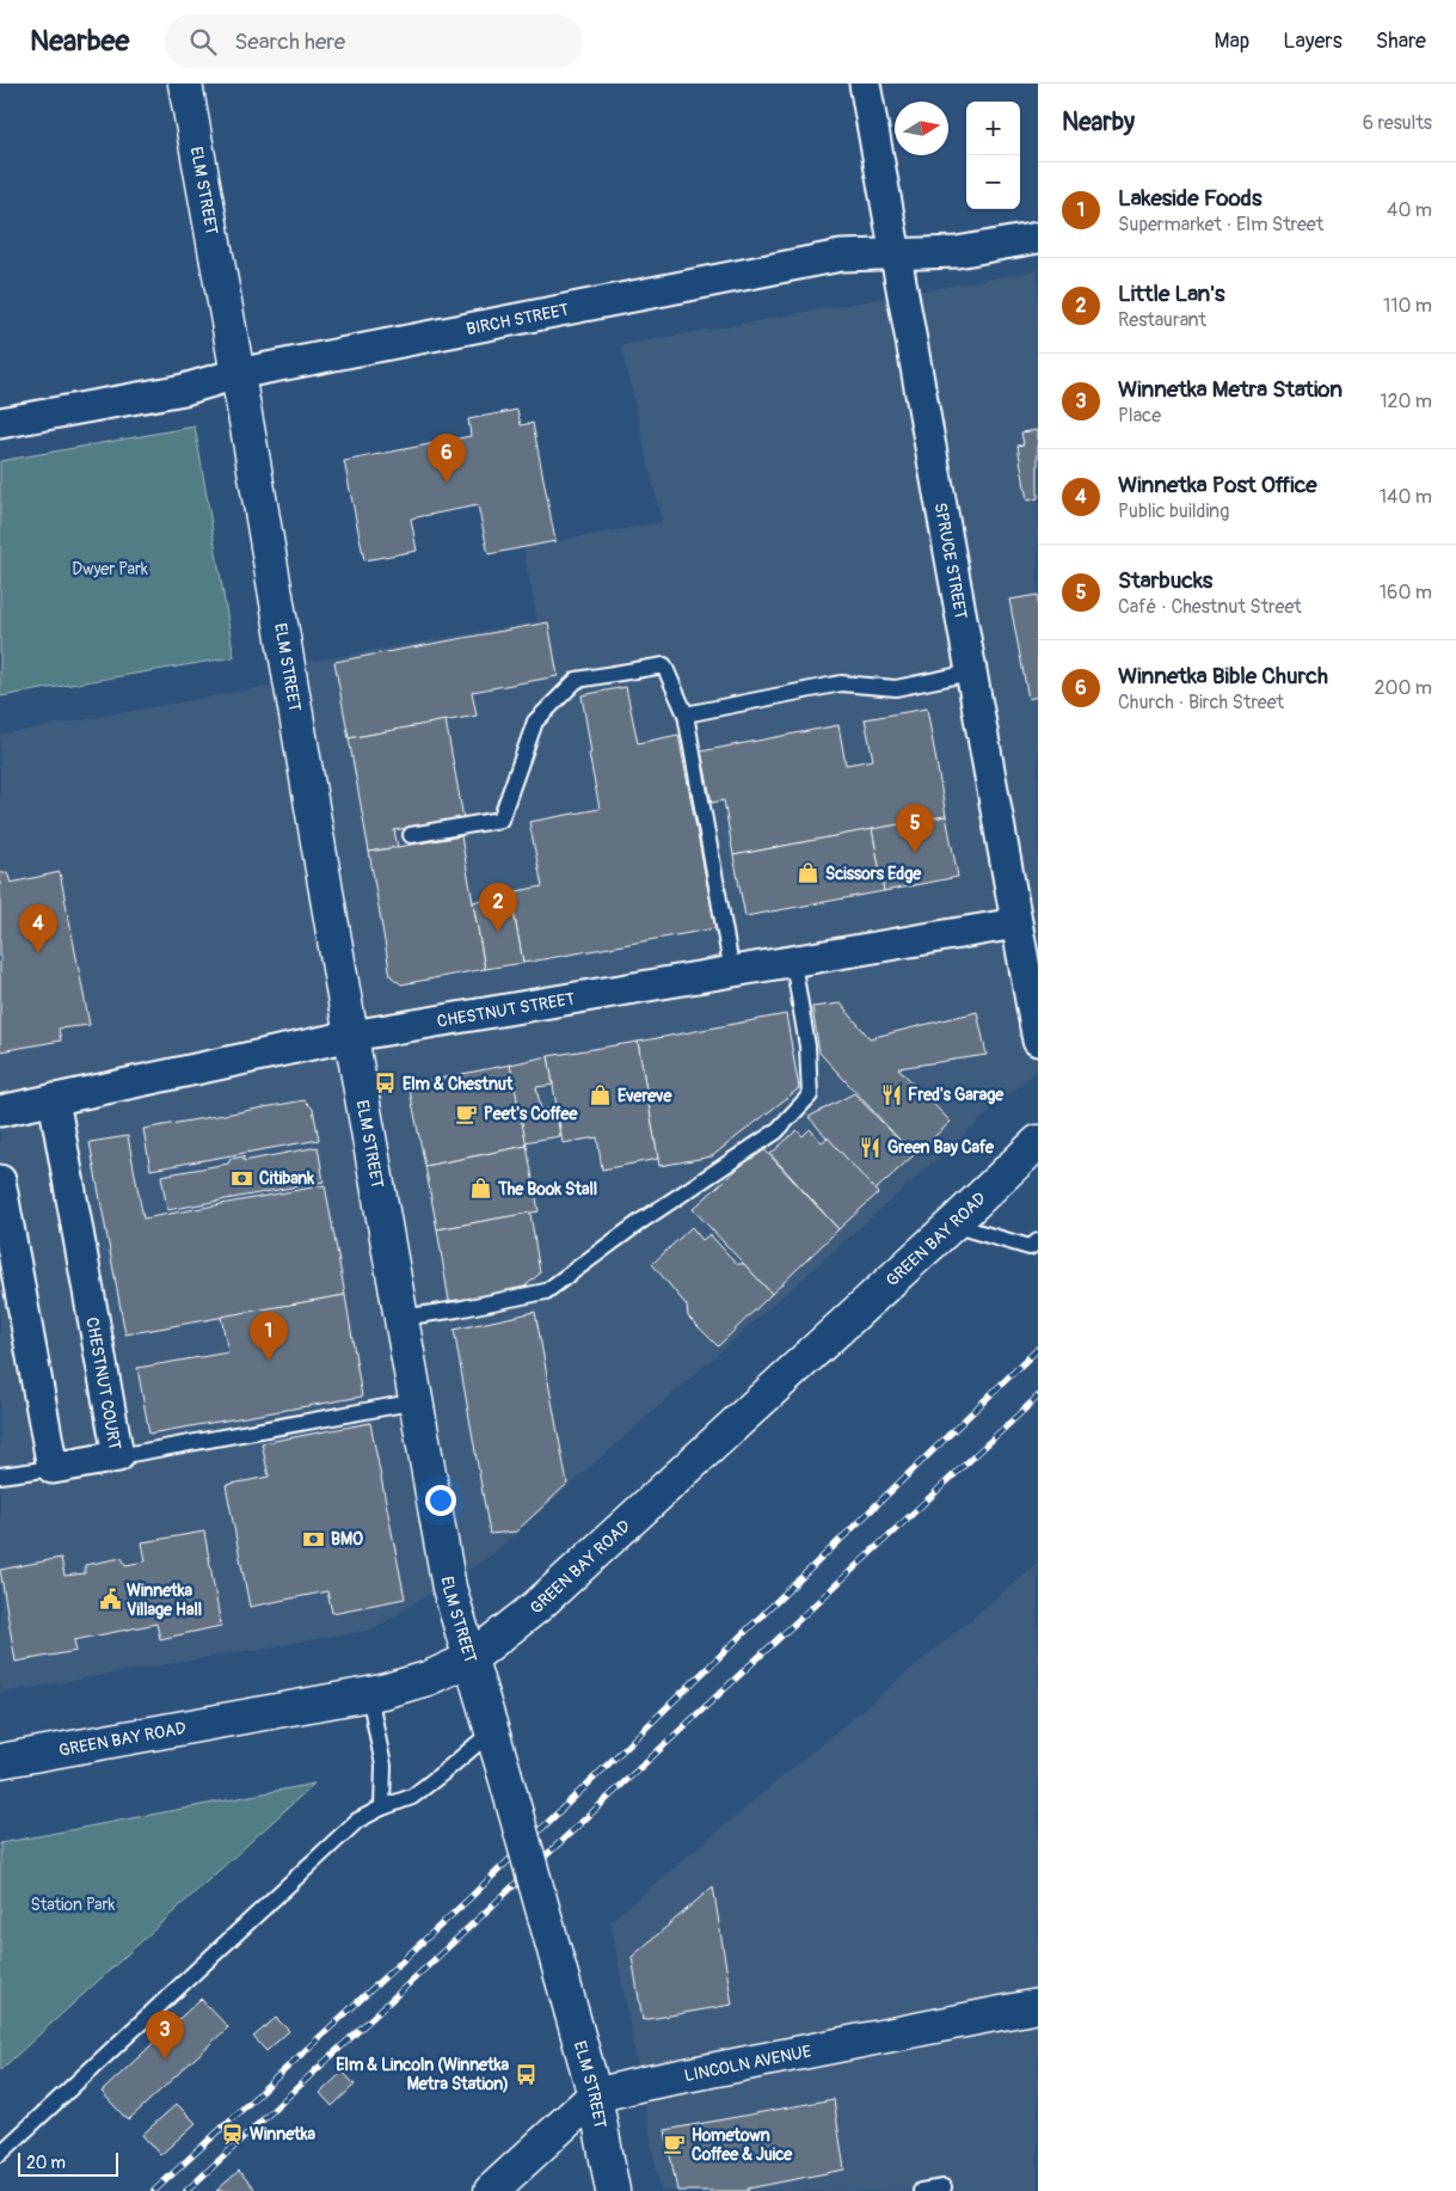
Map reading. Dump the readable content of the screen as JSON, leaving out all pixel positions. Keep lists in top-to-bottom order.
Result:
{
  "streets": {
    "street": [
      "ELM STREET",
      "BIRCH STREET",
      "SPRUCE STREET",
      "CHESTNUT STREET",
      "GREEN BAY ROAD",
      "CHESTNUT COURT",
      "LINCOLN AVENUE"
    ]
  },
  "crossings": [
    ["ELM STREET", "BIRCH STREET"],
    ["ELM STREET", "CHESTNUT STREET"],
    ["ELM STREET", "GREEN BAY ROAD"],
    ["ELM STREET", "LINCOLN AVENUE"],
    ["BIRCH STREET", "SPRUCE STREET"],
    ["SPRUCE STREET", "CHESTNUT STREET"],
    ["CHESTNUT STREET", "CHESTNUT COURT"]
  ],
  "parks": ["Dwyer Park", "Station Park"],
  "places": {
    "shop": ["Scissors Edge", "Evereve", "The Book Stall"],
    "bus stop": ["Elm & Chestnut", "Elm & Lincoln (Winnetka Metra Station)"],
    "restaurant": ["Fred's Garage", "Green Bay Cafe"],
    "cafe": ["Peet's Coffee", "Hometown Coffee & Juice"],
    "bank": ["Citibank", "BMO"],
    "public building": ["Winnetka Village Hall"],
    "station": ["Winnetka"]
  },
  "scale_bar": "20 m",
  "north": "right",
  "page": {
    "header": "Nearbee",
    "search": "Search here",
    "nav": ["Map", "Layers", "Share"],
    "heading": ["Nearby", "6 results"],
    "map_buttons": ["+", "−"],
    "list": [
      {
        "mark": "1",
        "name": "Lakeside Foods",
        "note": "Supermarket · Elm Street",
        "value": "40 m"
      },
      {
        "mark": "2",
        "name": "Little Lan's",
        "note": "Restaurant",
        "value": "110 m"
      },
      {
        "mark": "3",
        "name": "Winnetka Metra Station",
        "note": "Place",
        "value": "120 m"
      },
      {
        "mark": "4",
        "name": "Winnetka Post Office",
        "note": "Public building",
        "value": "140 m"
      },
      {
        "mark": "5",
        "name": "Starbucks",
        "note": "Café · Chestnut Street",
        "value": "160 m"
      },
      {
        "mark": "6",
        "name": "Winnetka Bible Church",
        "note": "Church · Birch Street",
        "value": "200 m"
      }
    ],
    "pins": [
      "6",
      "5",
      "2",
      "4",
      "1",
      "3"
    ],
    "scale": "20 m"
  }
}
